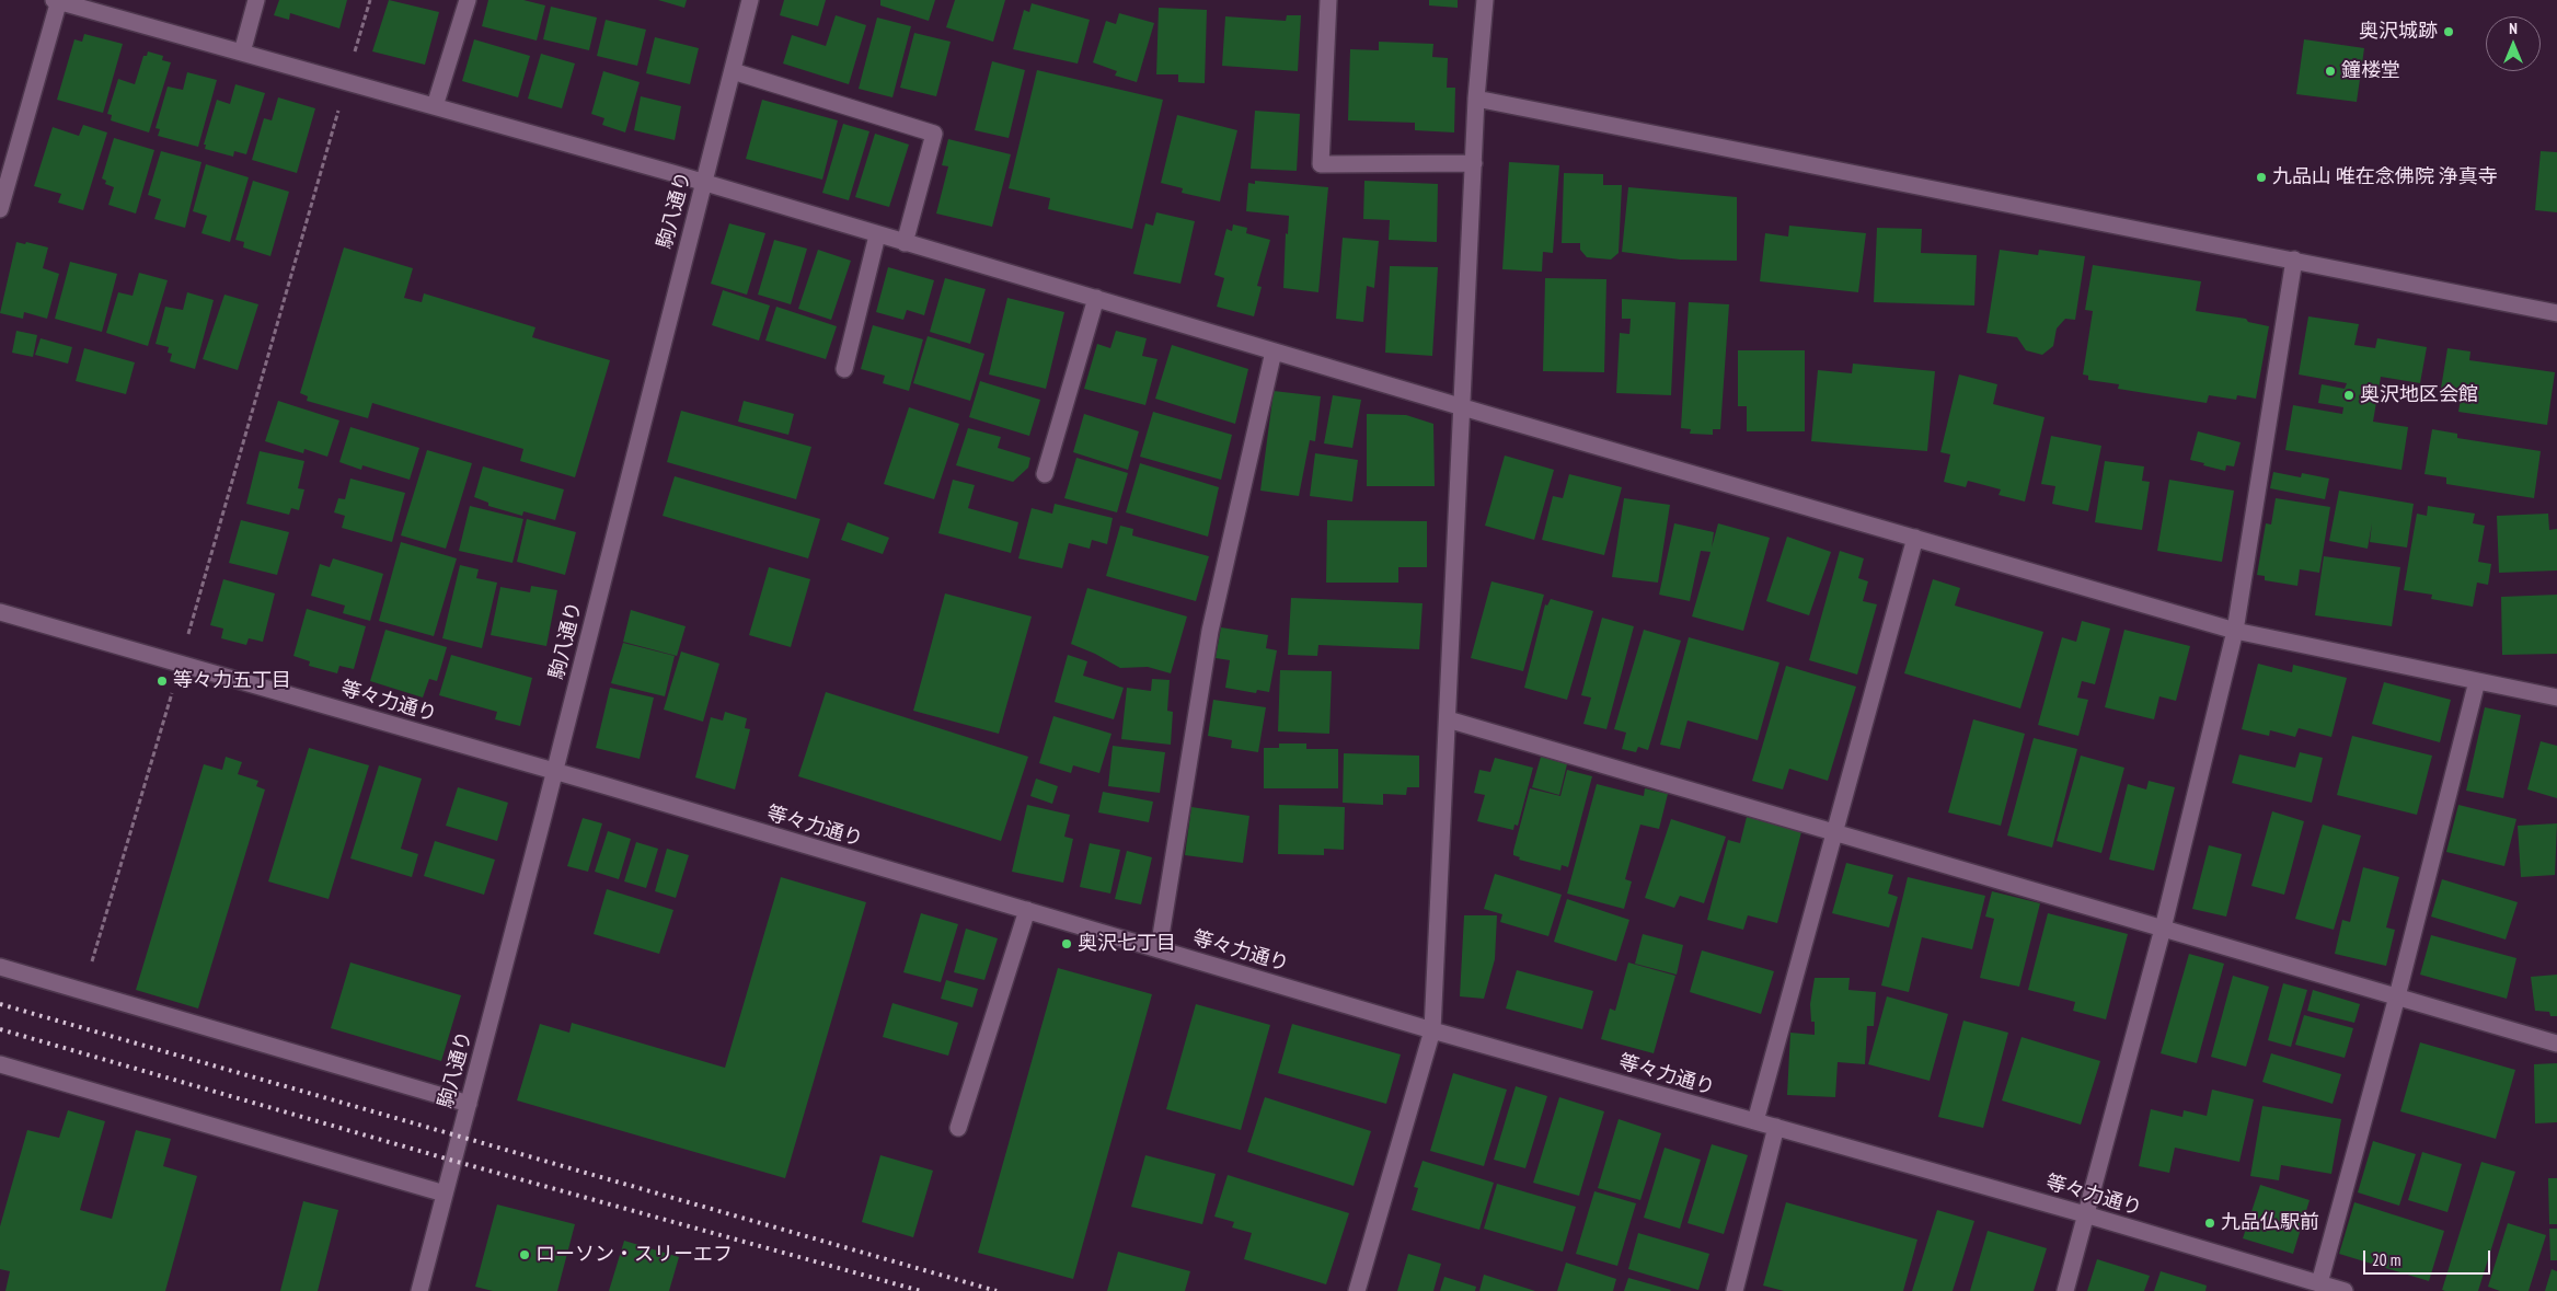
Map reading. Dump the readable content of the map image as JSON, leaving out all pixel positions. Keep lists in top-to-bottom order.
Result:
{
  "streets": {
    "street": ["駒八通り", "等々力通り"]
  },
  "crossings": [
    ["駒八通り", "等々力通り"]
  ],
  "places": [
    "奥沢城跡",
    "鐘楼堂",
    "九品山 唯在念佛院 浄真寺",
    "奥沢地区会館",
    "等々力五丁目",
    "奥沢七丁目",
    "九品仏駅前",
    "ローソン・スリーエフ"
  ],
  "scale_bar": "20 m",
  "north": "top"
}
